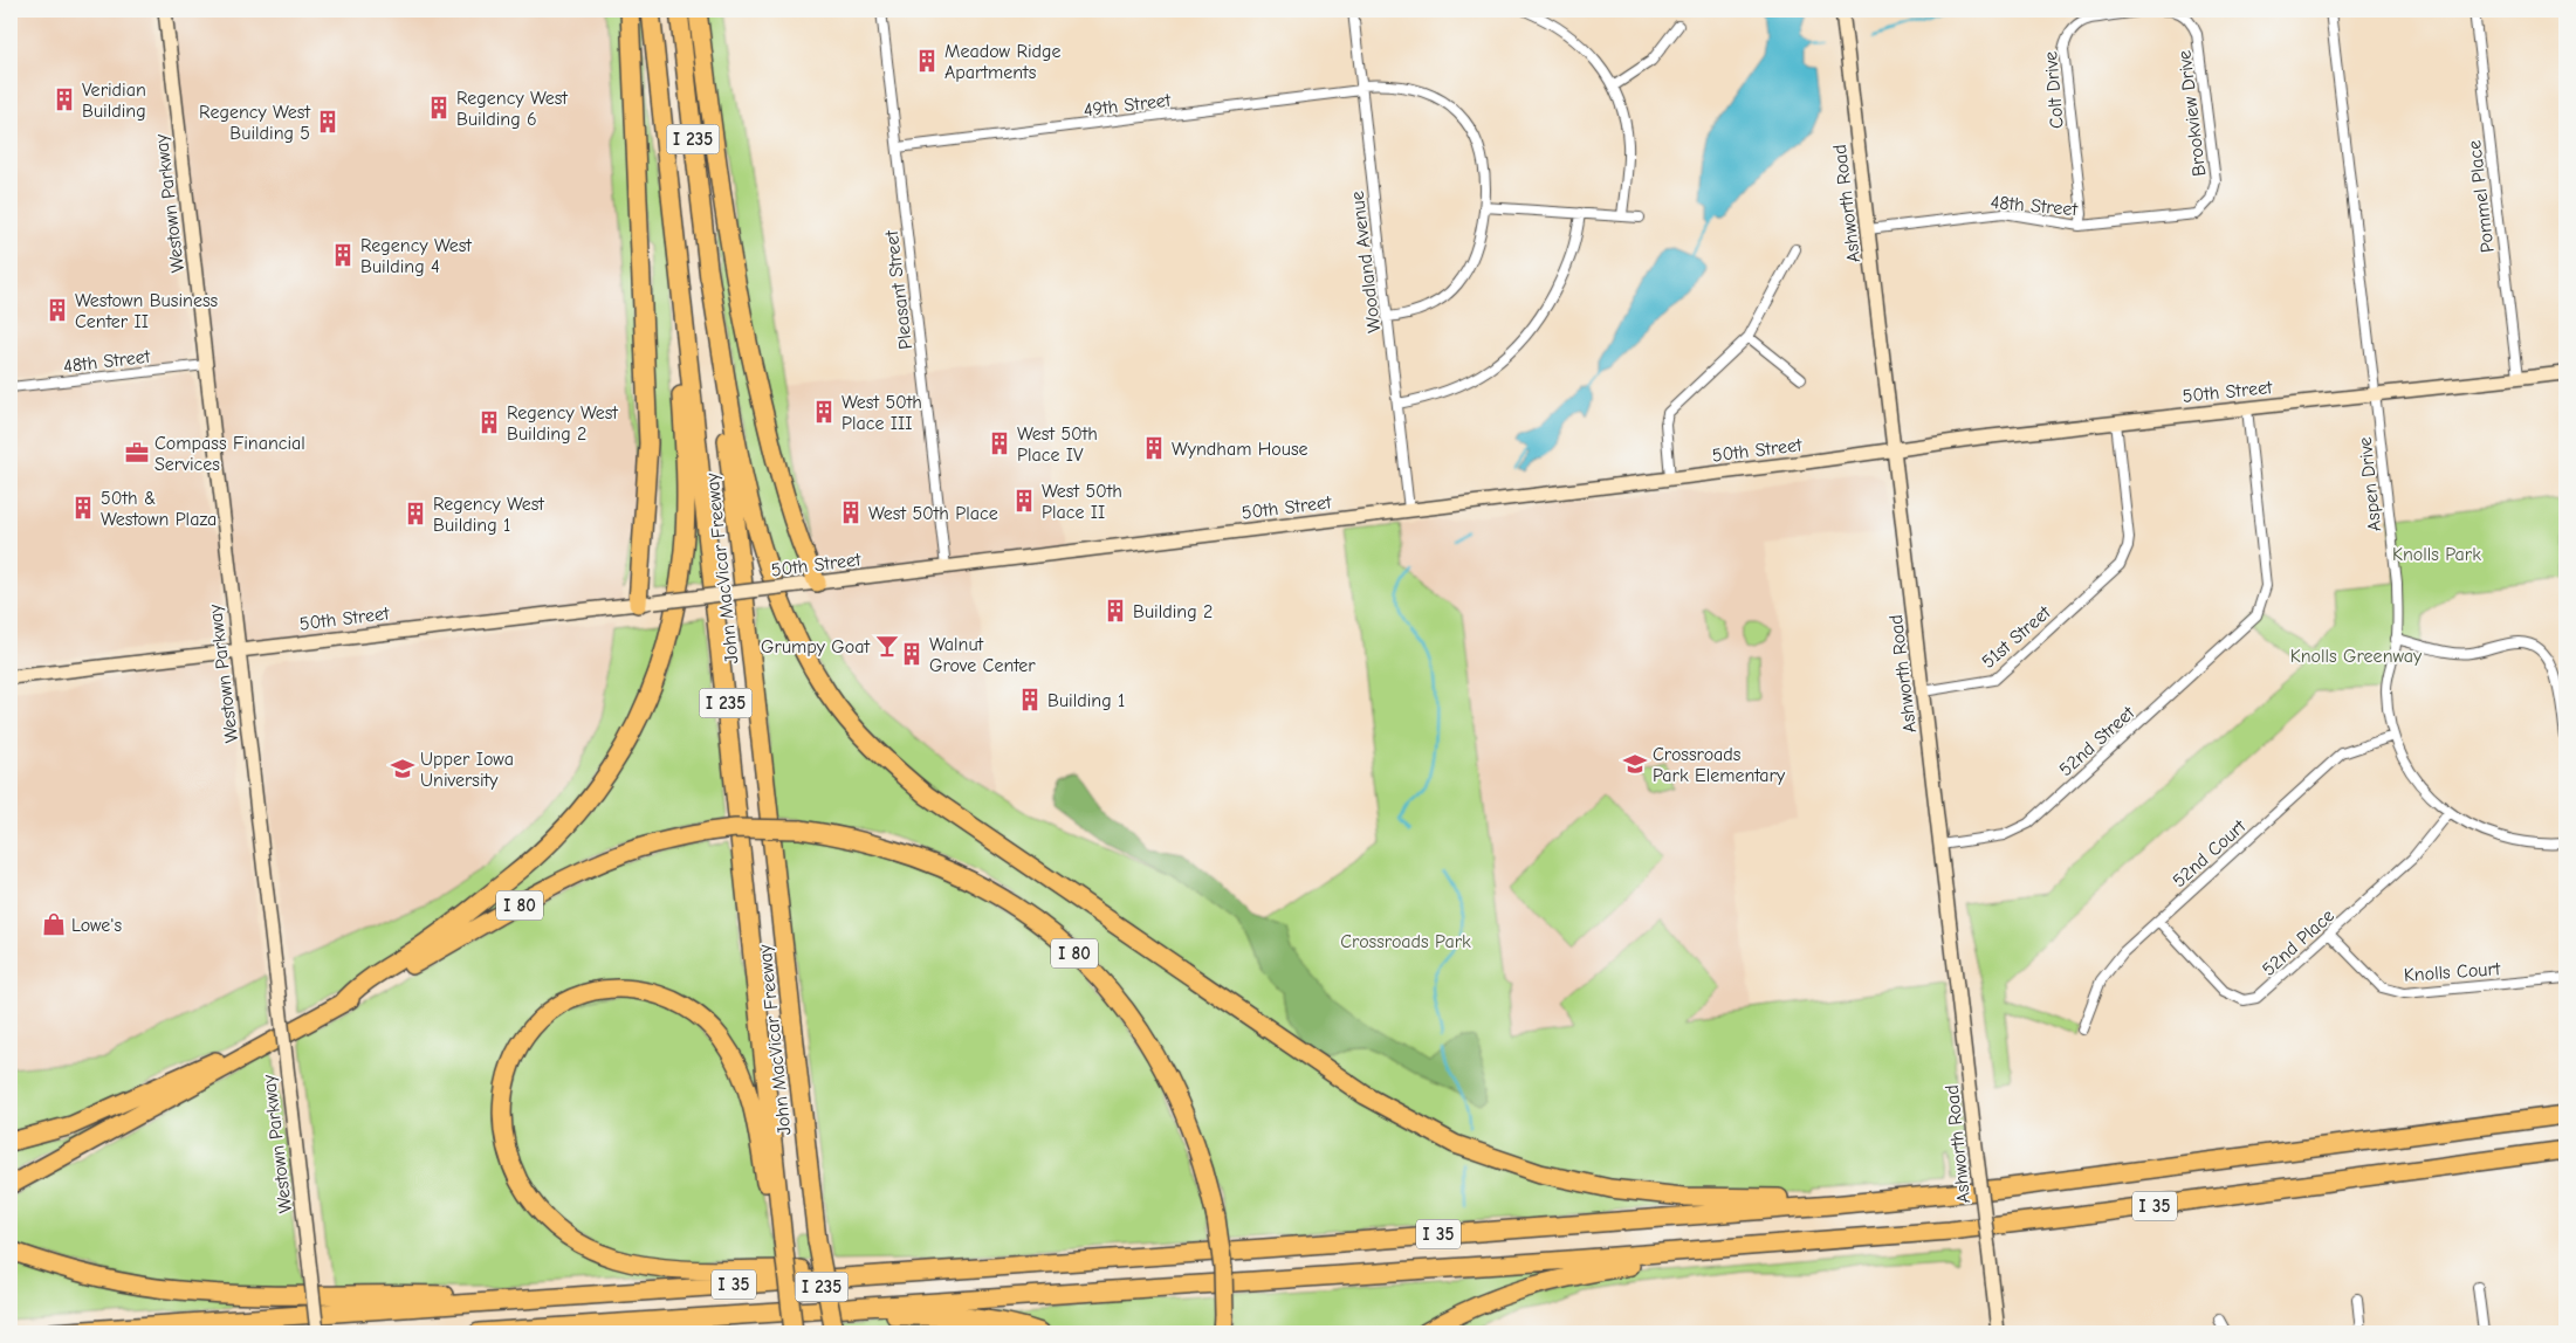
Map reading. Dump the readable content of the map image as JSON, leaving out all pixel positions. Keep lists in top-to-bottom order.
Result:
{
  "streets": {
    "highway": [
      "I 235",
      "John MacVicar Freeway",
      "I 80",
      "I 35"
    ],
    "main road": ["Westown Parkway", "Ashworth Road", "50th Street"],
    "street": [
      "Colt Drive",
      "49th Street",
      "Brookview Drive",
      "Pommel Place",
      "48th Street",
      "Woodland Avenue",
      "Pleasant Street",
      "Aspen Drive",
      "51st Street",
      "52nd Street",
      "52nd Court",
      "52nd Place",
      "Knolls Court"
    ]
  },
  "crossings": [
    ["Colt Drive", "Brookview Drive"],
    ["Colt Drive", "48th Street"],
    ["49th Street", "Woodland Avenue"],
    ["49th Street", "Pleasant Street"],
    ["Brookview Drive", "48th Street"],
    ["Pommel Place", "50th Street"],
    ["Westown Parkway", "48th Street"],
    ["Westown Parkway", "50th Street"],
    ["Ashworth Road", "48th Street"],
    ["Ashworth Road", "50th Street"],
    ["Ashworth Road", "51st Street"],
    ["Ashworth Road", "52nd Street"],
    ["Woodland Avenue", "50th Street"],
    ["Pleasant Street", "50th Street"],
    ["50th Street", "Aspen Drive"],
    ["50th Street", "51st Street"],
    ["50th Street", "52nd Street"],
    ["Aspen Drive", "52nd Court"],
    ["Aspen Drive", "52nd Place"],
    ["52nd Court", "52nd Place"],
    ["52nd Place", "Knolls Court"]
  ],
  "parks": ["Knolls Park", "Knolls Greenway", "Crossroads Park"],
  "places": {
    "building": [
      "Meadow Ridge Apartments",
      "Veridian Building",
      "Regency West Building 6",
      "Regency West Building 5",
      "Regency West Building 4",
      "Westown Business Center II",
      "West 50th Place III",
      "Regency West Building 2",
      "West 50th Place IV",
      "Wyndham House",
      "West 50th Place II",
      "50th & Westown Plaza",
      "West 50th Place",
      "Regency West Building 1",
      "Building 2",
      "Walnut Grove Center",
      "Building 1"
    ],
    "office": ["Compass Financial Services"],
    "bar": ["Grumpy Goat"],
    "school or university": ["Crossroads Park Elementary", "Upper Iowa University"],
    "shop": ["Lowe's"]
  }
}
